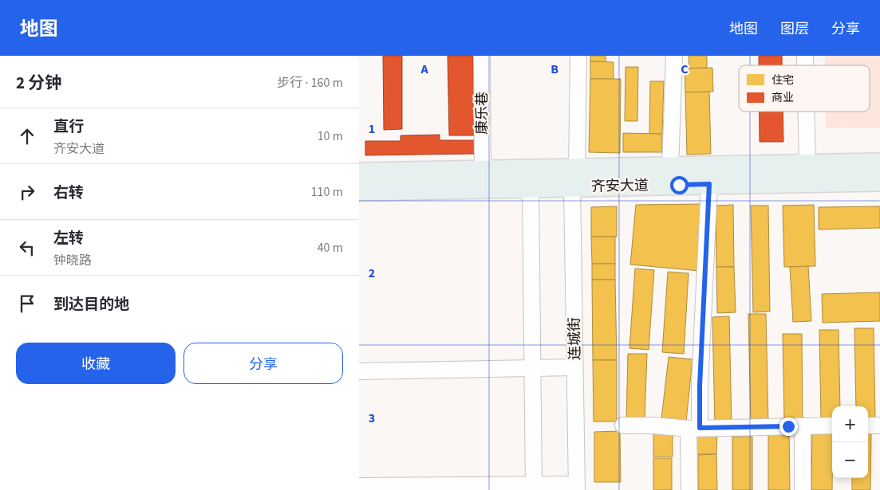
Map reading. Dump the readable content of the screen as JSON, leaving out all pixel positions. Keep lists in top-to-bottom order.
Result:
{
  "streets": {
    "main road": ["齐安大道"],
    "street": ["康乐巷", "连城街"]
  },
  "crossings": [
    ["康乐巷", "齐安大道"],
    ["齐安大道", "连城街"]
  ],
  "legend": ["住宅", "商业"],
  "page": {
    "header": "地图",
    "nav": ["地图", "图层", "分享"],
    "heading": ["2 分钟", "步行 · 160 m"],
    "list": [
      ["直行", "齐安大道", "10 m"],
      ["右转", "110 m"],
      ["左转", "钟晓路", "40 m"],
      "到达目的地"
    ],
    "buttons": ["收藏", "分享"],
    "map_buttons": ["+", "−"]
  },
  "grid": {
    "columns": ["A", "B", "C"],
    "rows": ["1", "2", "3"]
  }
}
